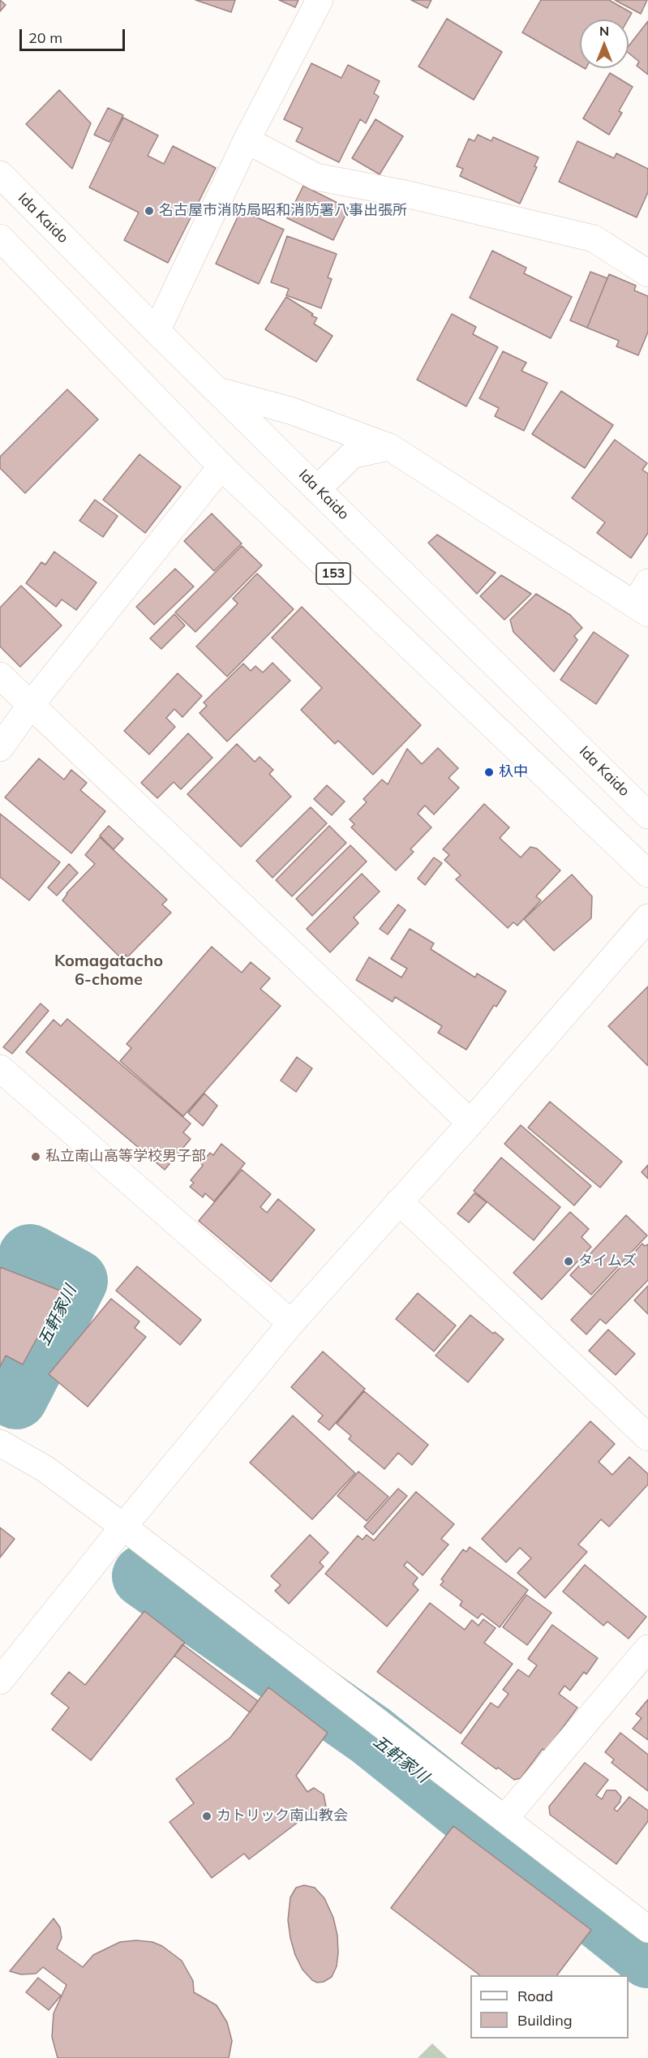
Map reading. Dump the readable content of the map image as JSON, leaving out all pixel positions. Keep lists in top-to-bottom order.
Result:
{
  "streets": {
    "main road": ["Ida Kaido", "153"]
  },
  "districts": ["Komagatacho 6-chome"],
  "water": ["五軒家川"],
  "places": [
    "名古屋市消防局昭和消防署八事出張所",
    "杁中",
    "私立南山高等学校男子部",
    "タイムズ",
    "カトリック南山教会"
  ],
  "legend": ["Road", "Building"],
  "scale_bar": "20 m",
  "north": "top"
}
